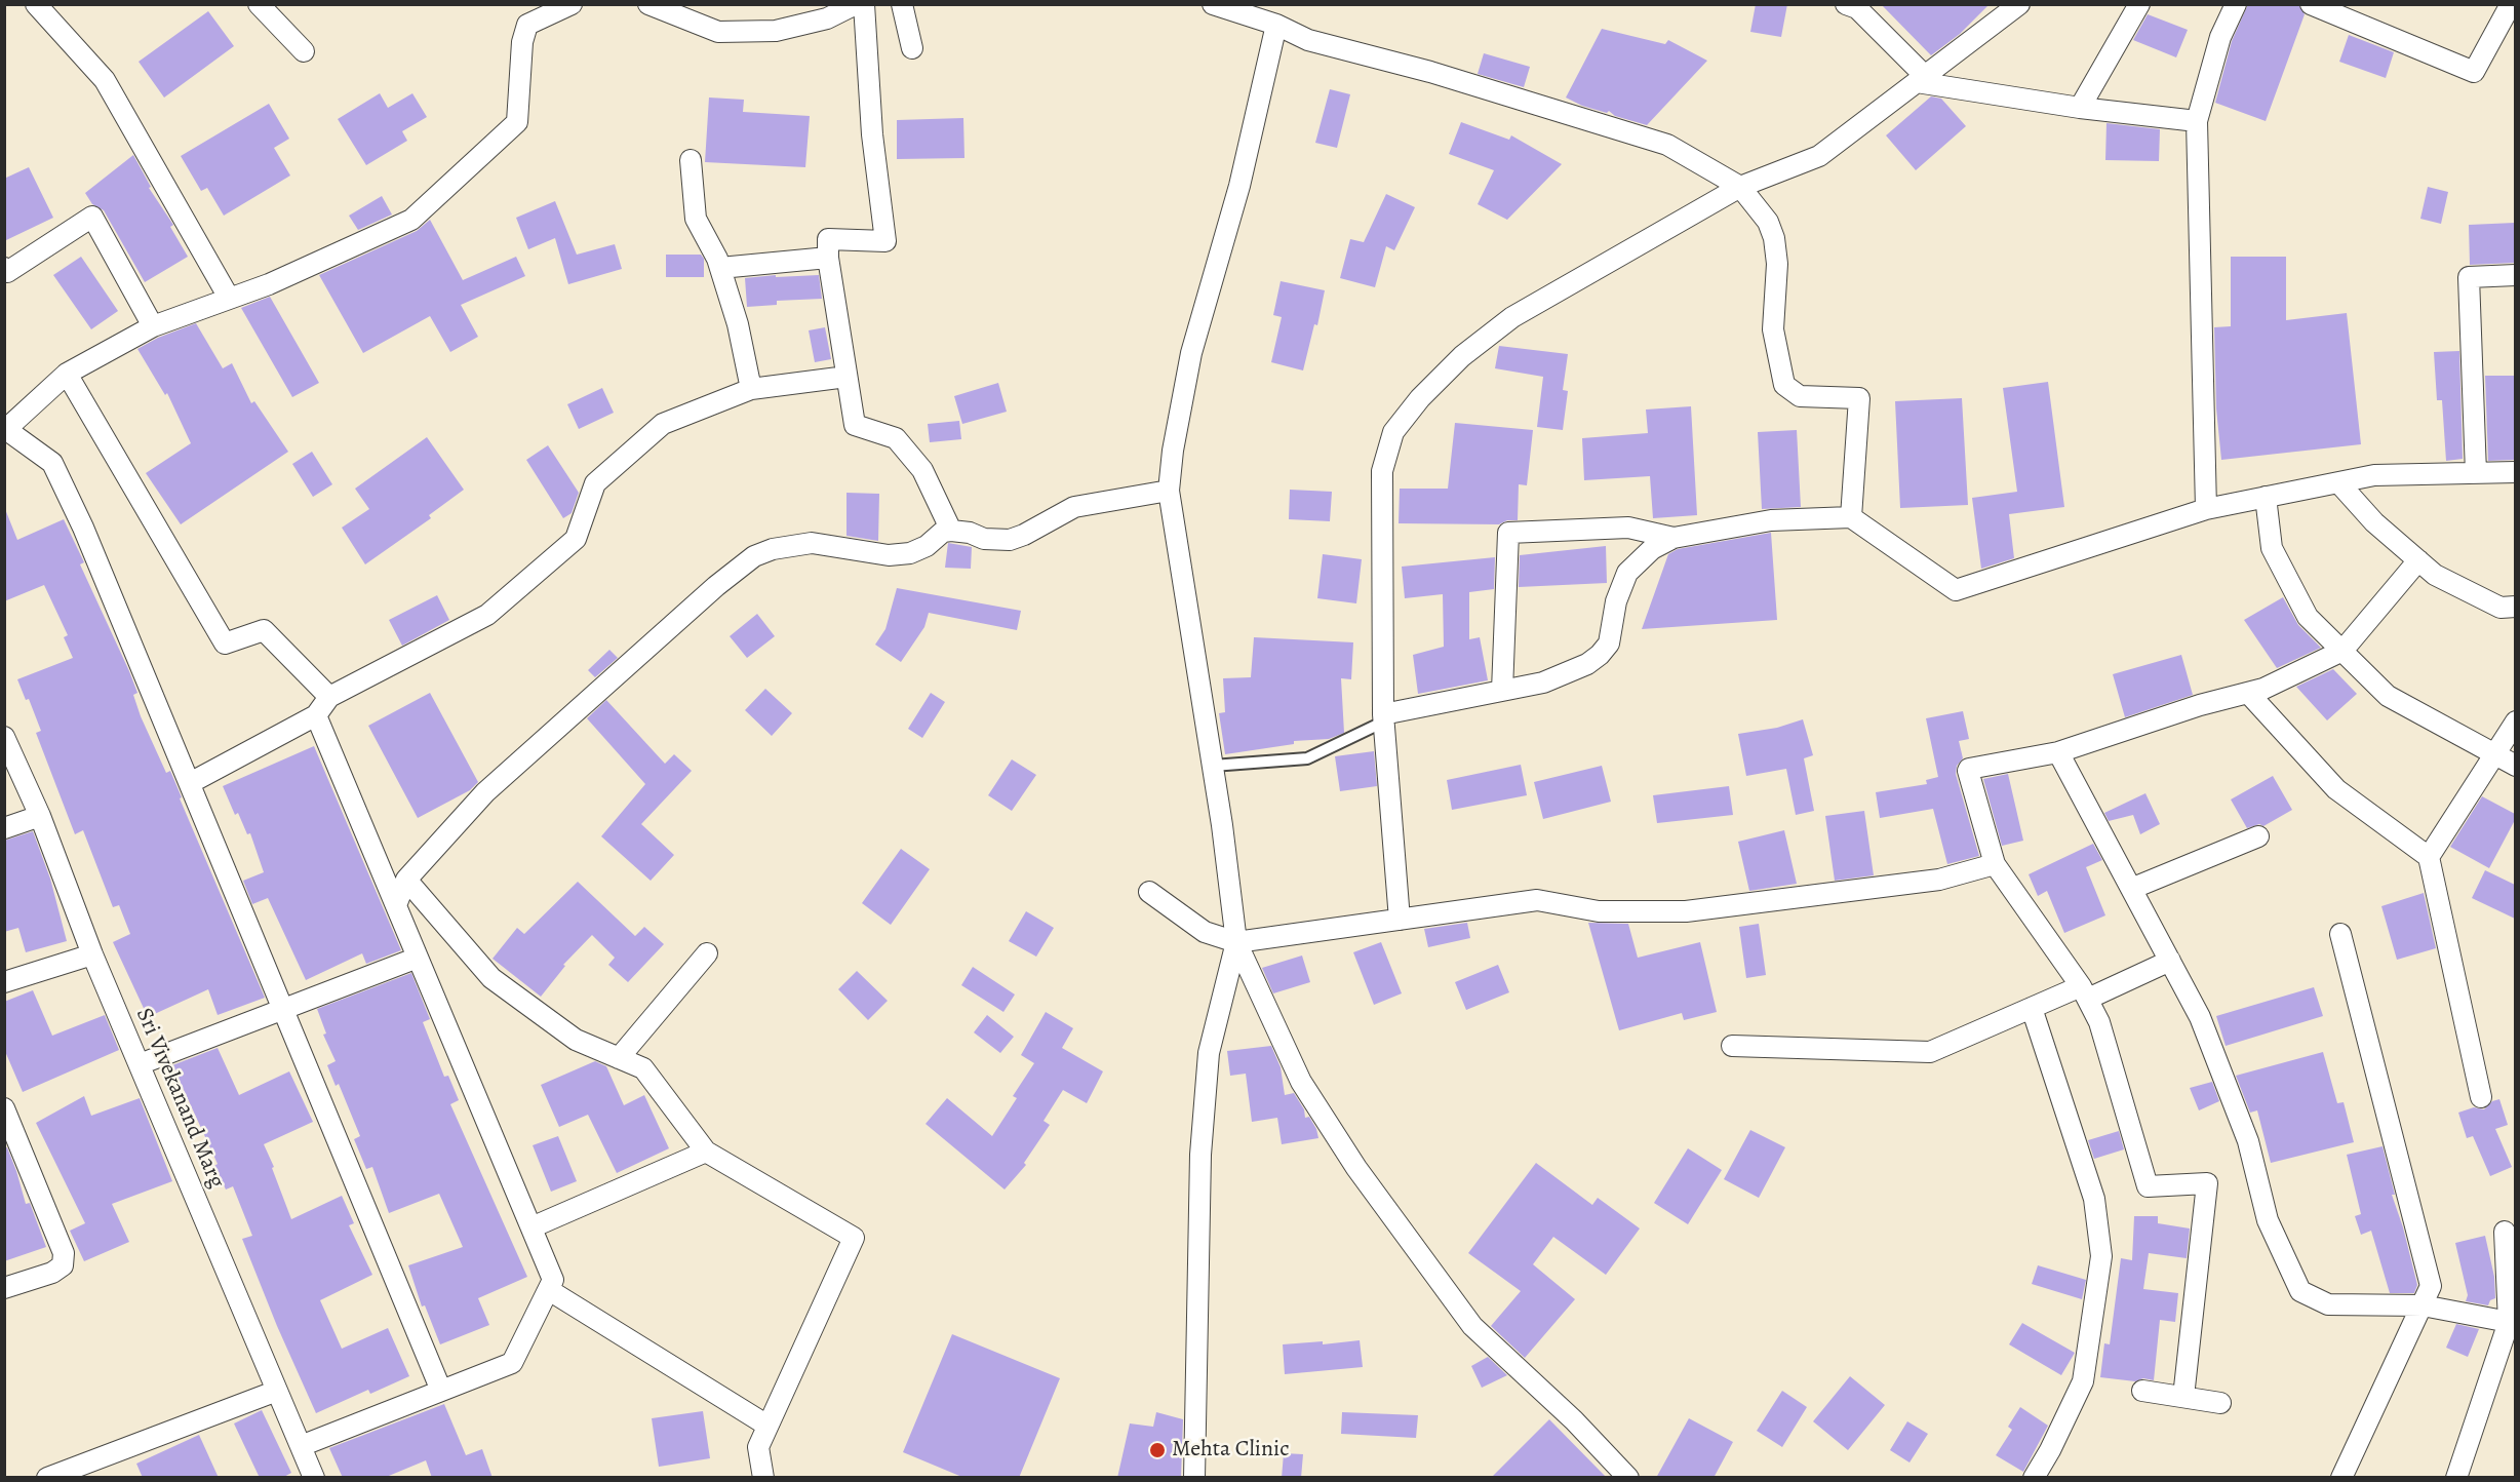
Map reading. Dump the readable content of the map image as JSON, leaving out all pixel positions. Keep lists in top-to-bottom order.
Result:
{
  "streets": {
    "street": ["Sri Vivekanand Marg"]
  },
  "places": ["Mehta Clinic"]
}
